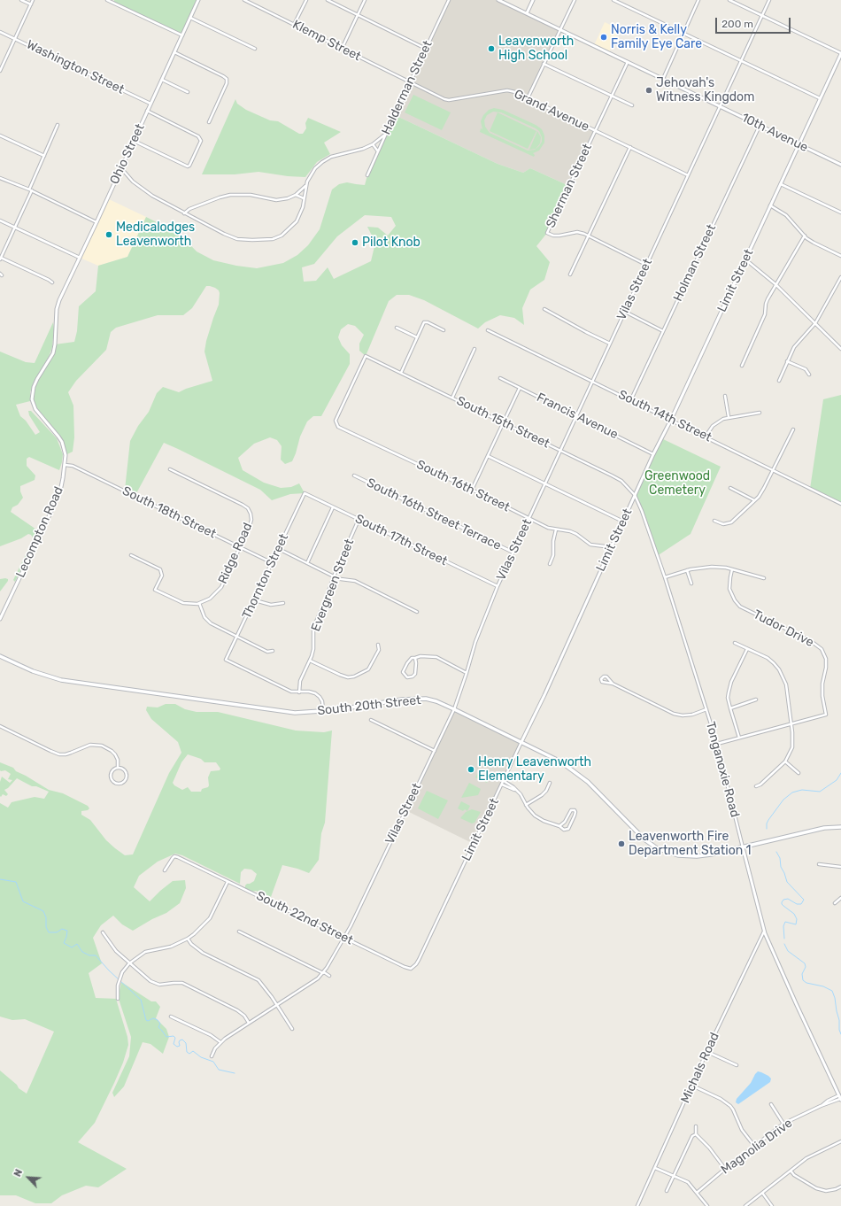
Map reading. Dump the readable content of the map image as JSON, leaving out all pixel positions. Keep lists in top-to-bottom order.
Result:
{
  "streets": {
    "main road": ["South 20th Street"],
    "street": [
      "Klemp Street",
      "Washington Street",
      "Halderman Street",
      "Grand Avenue",
      "10th Avenue",
      "Ohio Street",
      "Sherman Street",
      "Holman Street",
      "Limit Street",
      "Vilas Street",
      "Francis Avenue",
      "South 14th Street",
      "South 15th Street",
      "South 16th Street",
      "South 18th Street",
      "South 16th Street Terrace",
      "Lecompton Road",
      "South 17th Street",
      "Ridge Road",
      "Thornton Street",
      "Evergreen Street",
      "Tudor Drive",
      "Tonganoxie Road",
      "South 22nd Street",
      "Michals Road",
      "Magnolia Drive"
    ]
  },
  "crossings": [
    ["Klemp Street", "Halderman Street"],
    ["Klemp Street", "Grand Avenue"],
    ["Washington Street", "Ohio Street"],
    ["Halderman Street", "Grand Avenue"],
    ["Grand Avenue", "Sherman Street"],
    ["Grand Avenue", "Vilas Street"],
    ["10th Avenue", "Sherman Street"],
    ["10th Avenue", "Holman Street"],
    ["10th Avenue", "Limit Street"],
    ["10th Avenue", "Vilas Street"],
    ["Ohio Street", "Lecompton Road"],
    ["Holman Street", "South 14th Street"],
    ["Limit Street", "Francis Avenue"],
    ["Limit Street", "South 14th Street"],
    ["Limit Street", "South 15th Street"],
    ["Limit Street", "South 16th Street"],
    ["Limit Street", "South 20th Street"],
    ["Limit Street", "Tonganoxie Road"],
    ["Limit Street", "South 22nd Street"],
    ["Vilas Street", "Francis Avenue"],
    ["Vilas Street", "South 14th Street"],
    ["Vilas Street", "South 15th Street"],
    ["Vilas Street", "South 16th Street"],
    ["Vilas Street", "South 16th Street Terrace"],
    ["Vilas Street", "South 17th Street"],
    ["Vilas Street", "South 20th Street"],
    ["Vilas Street", "South 22nd Street"],
    ["South 15th Street", "South 16th Street"],
    ["South 15th Street", "Tonganoxie Road"],
    ["South 18th Street", "Lecompton Road"],
    ["South 18th Street", "Ridge Road"],
    ["South 18th Street", "Thornton Street"],
    ["South 17th Street", "Thornton Street"],
    ["South 17th Street", "Evergreen Street"],
    ["Thornton Street", "Evergreen Street"],
    ["South 20th Street", "Tonganoxie Road"],
    ["Tonganoxie Road", "Michals Road"],
    ["Tonganoxie Road", "Magnolia Drive"]
  ],
  "parks": ["Greenwood Cemetery"],
  "places": [
    "Norris & Kelly Family Eye Care",
    "Leavenworth High School",
    "Jehovah's Witness Kingdom",
    "Medicalodges Leavenworth",
    "Pilot Knob",
    "Henry Leavenworth Elementary",
    "Leavenworth Fire Department Station 1"
  ],
  "scale_bar": "200 m",
  "north": "top left"
}
